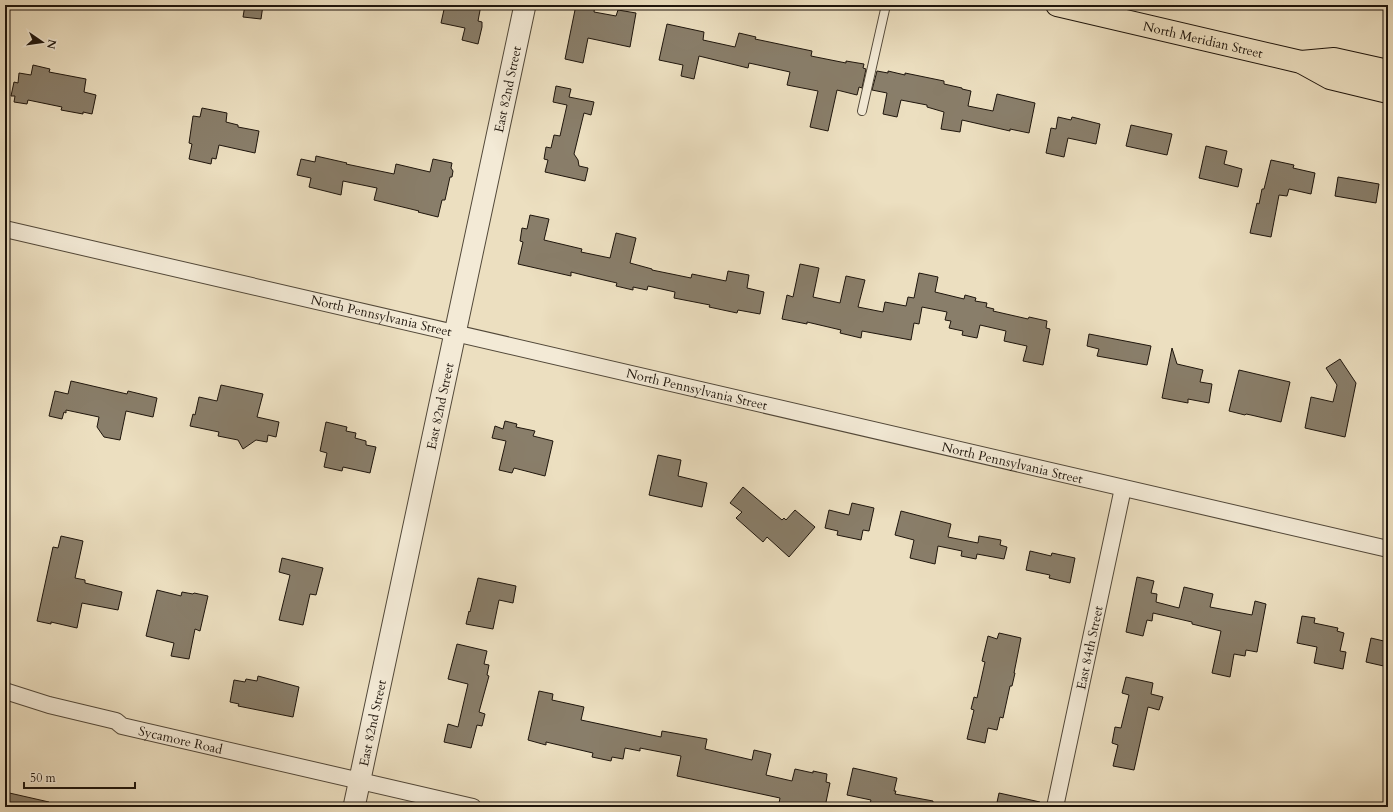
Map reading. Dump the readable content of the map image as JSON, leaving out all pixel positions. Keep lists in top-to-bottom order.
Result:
{
  "streets": {
    "main road": ["North Meridian Street"],
    "street": [
      "East 82nd Street",
      "North Pennsylvania Street",
      "East 84th Street",
      "Sycamore Road"
    ]
  },
  "crossings": [
    ["East 82nd Street", "North Pennsylvania Street"],
    ["East 82nd Street", "Sycamore Road"],
    ["North Pennsylvania Street", "East 84th Street"]
  ],
  "scale_bar": "50 m",
  "north": "right"
}
